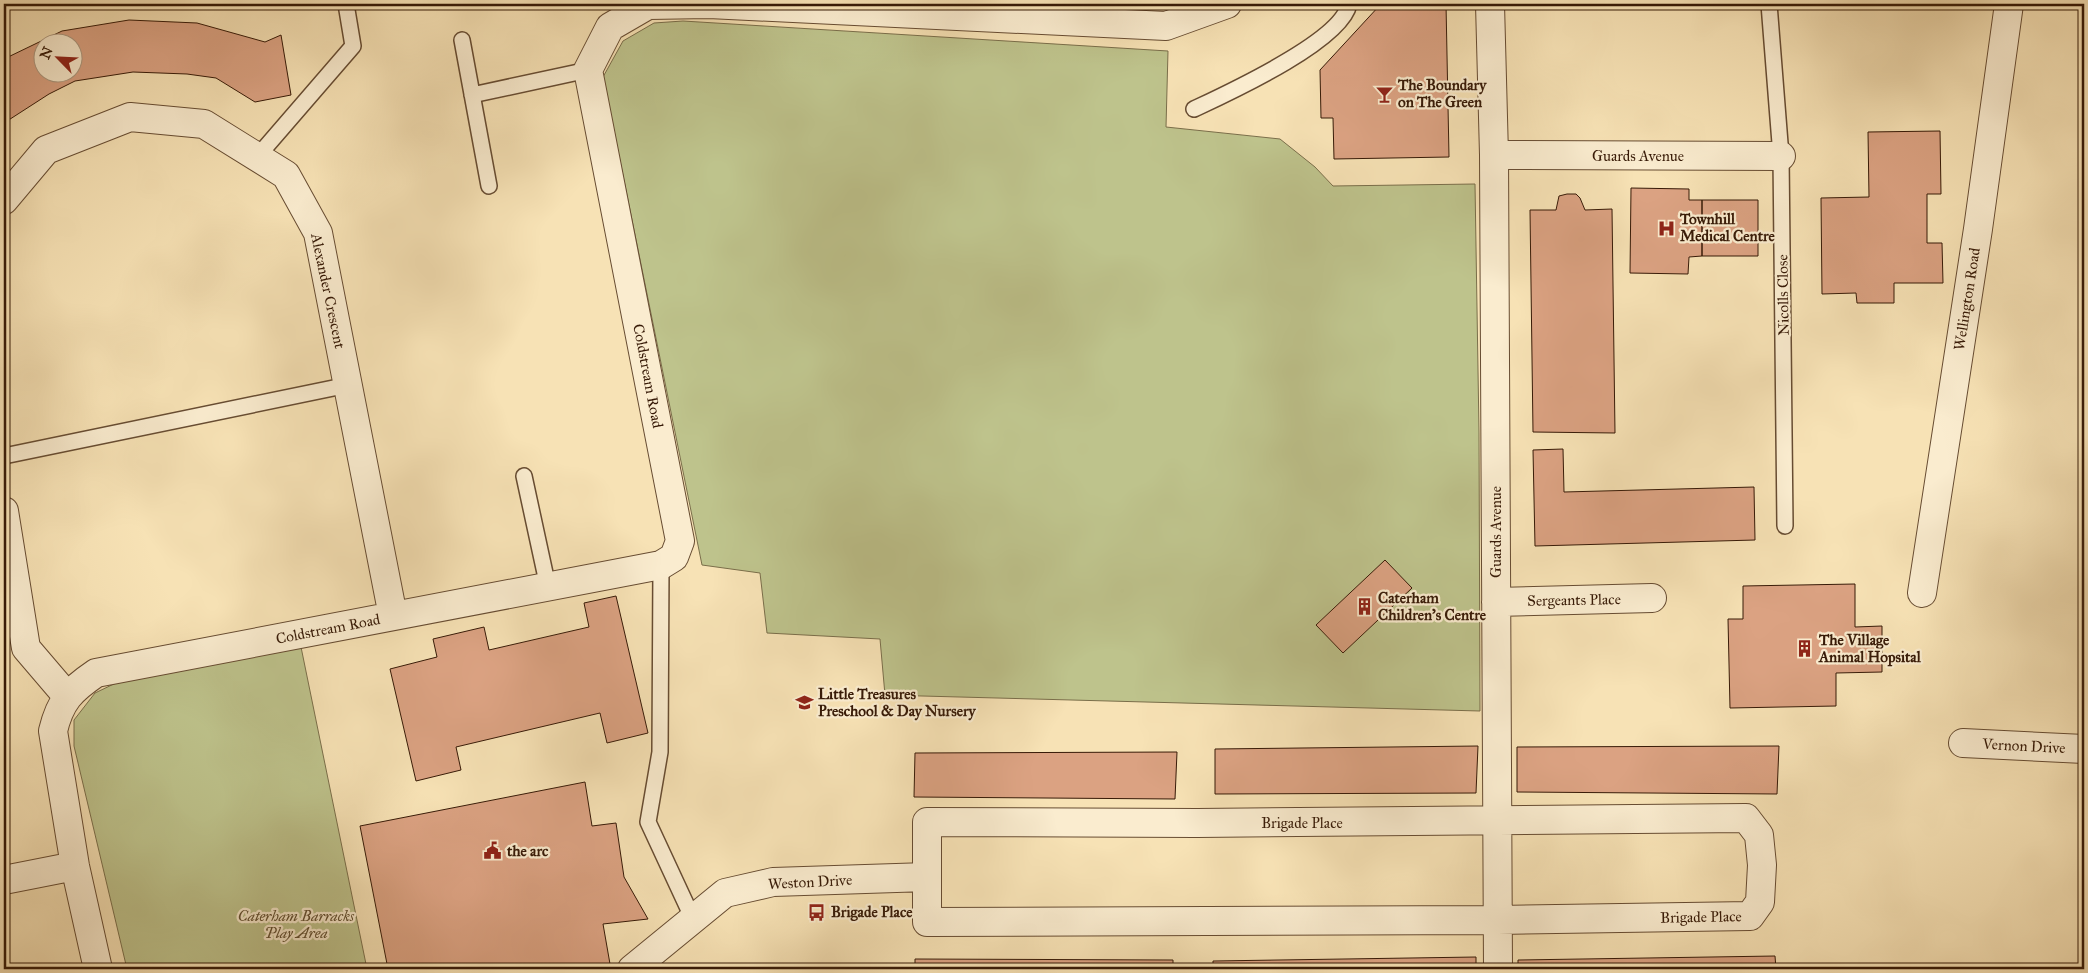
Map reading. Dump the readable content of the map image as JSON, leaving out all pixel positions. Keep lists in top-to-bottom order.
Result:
{
  "streets": {
    "street": [
      "Guards Avenue",
      "Alexander Crescent",
      "Wellington Road",
      "Coldstream Road",
      "Sergeants Place",
      "Vernon Drive",
      "Brigade Place",
      "Weston Drive"
    ],
    "lane": ["Nicolls Close"]
  },
  "crossings": [
    ["Guards Avenue", "Nicolls Close"],
    ["Guards Avenue", "Sergeants Place"],
    ["Guards Avenue", "Brigade Place"],
    ["Alexander Crescent", "Coldstream Road"],
    ["Brigade Place", "Weston Drive"]
  ],
  "parks": ["Caterham Barracks Play Area"],
  "places": {
    "bar": ["The Boundary on The Green"],
    "hospital": ["Townhill Medical Centre"],
    "building": ["Caterham Children's Centre", "The Village Animal Hopsital"],
    "school or university": ["Little Treasures Preschool & Day Nursery"],
    "public building": ["the arc"],
    "bus stop": ["Brigade Place"]
  },
  "north": "top left"
}
